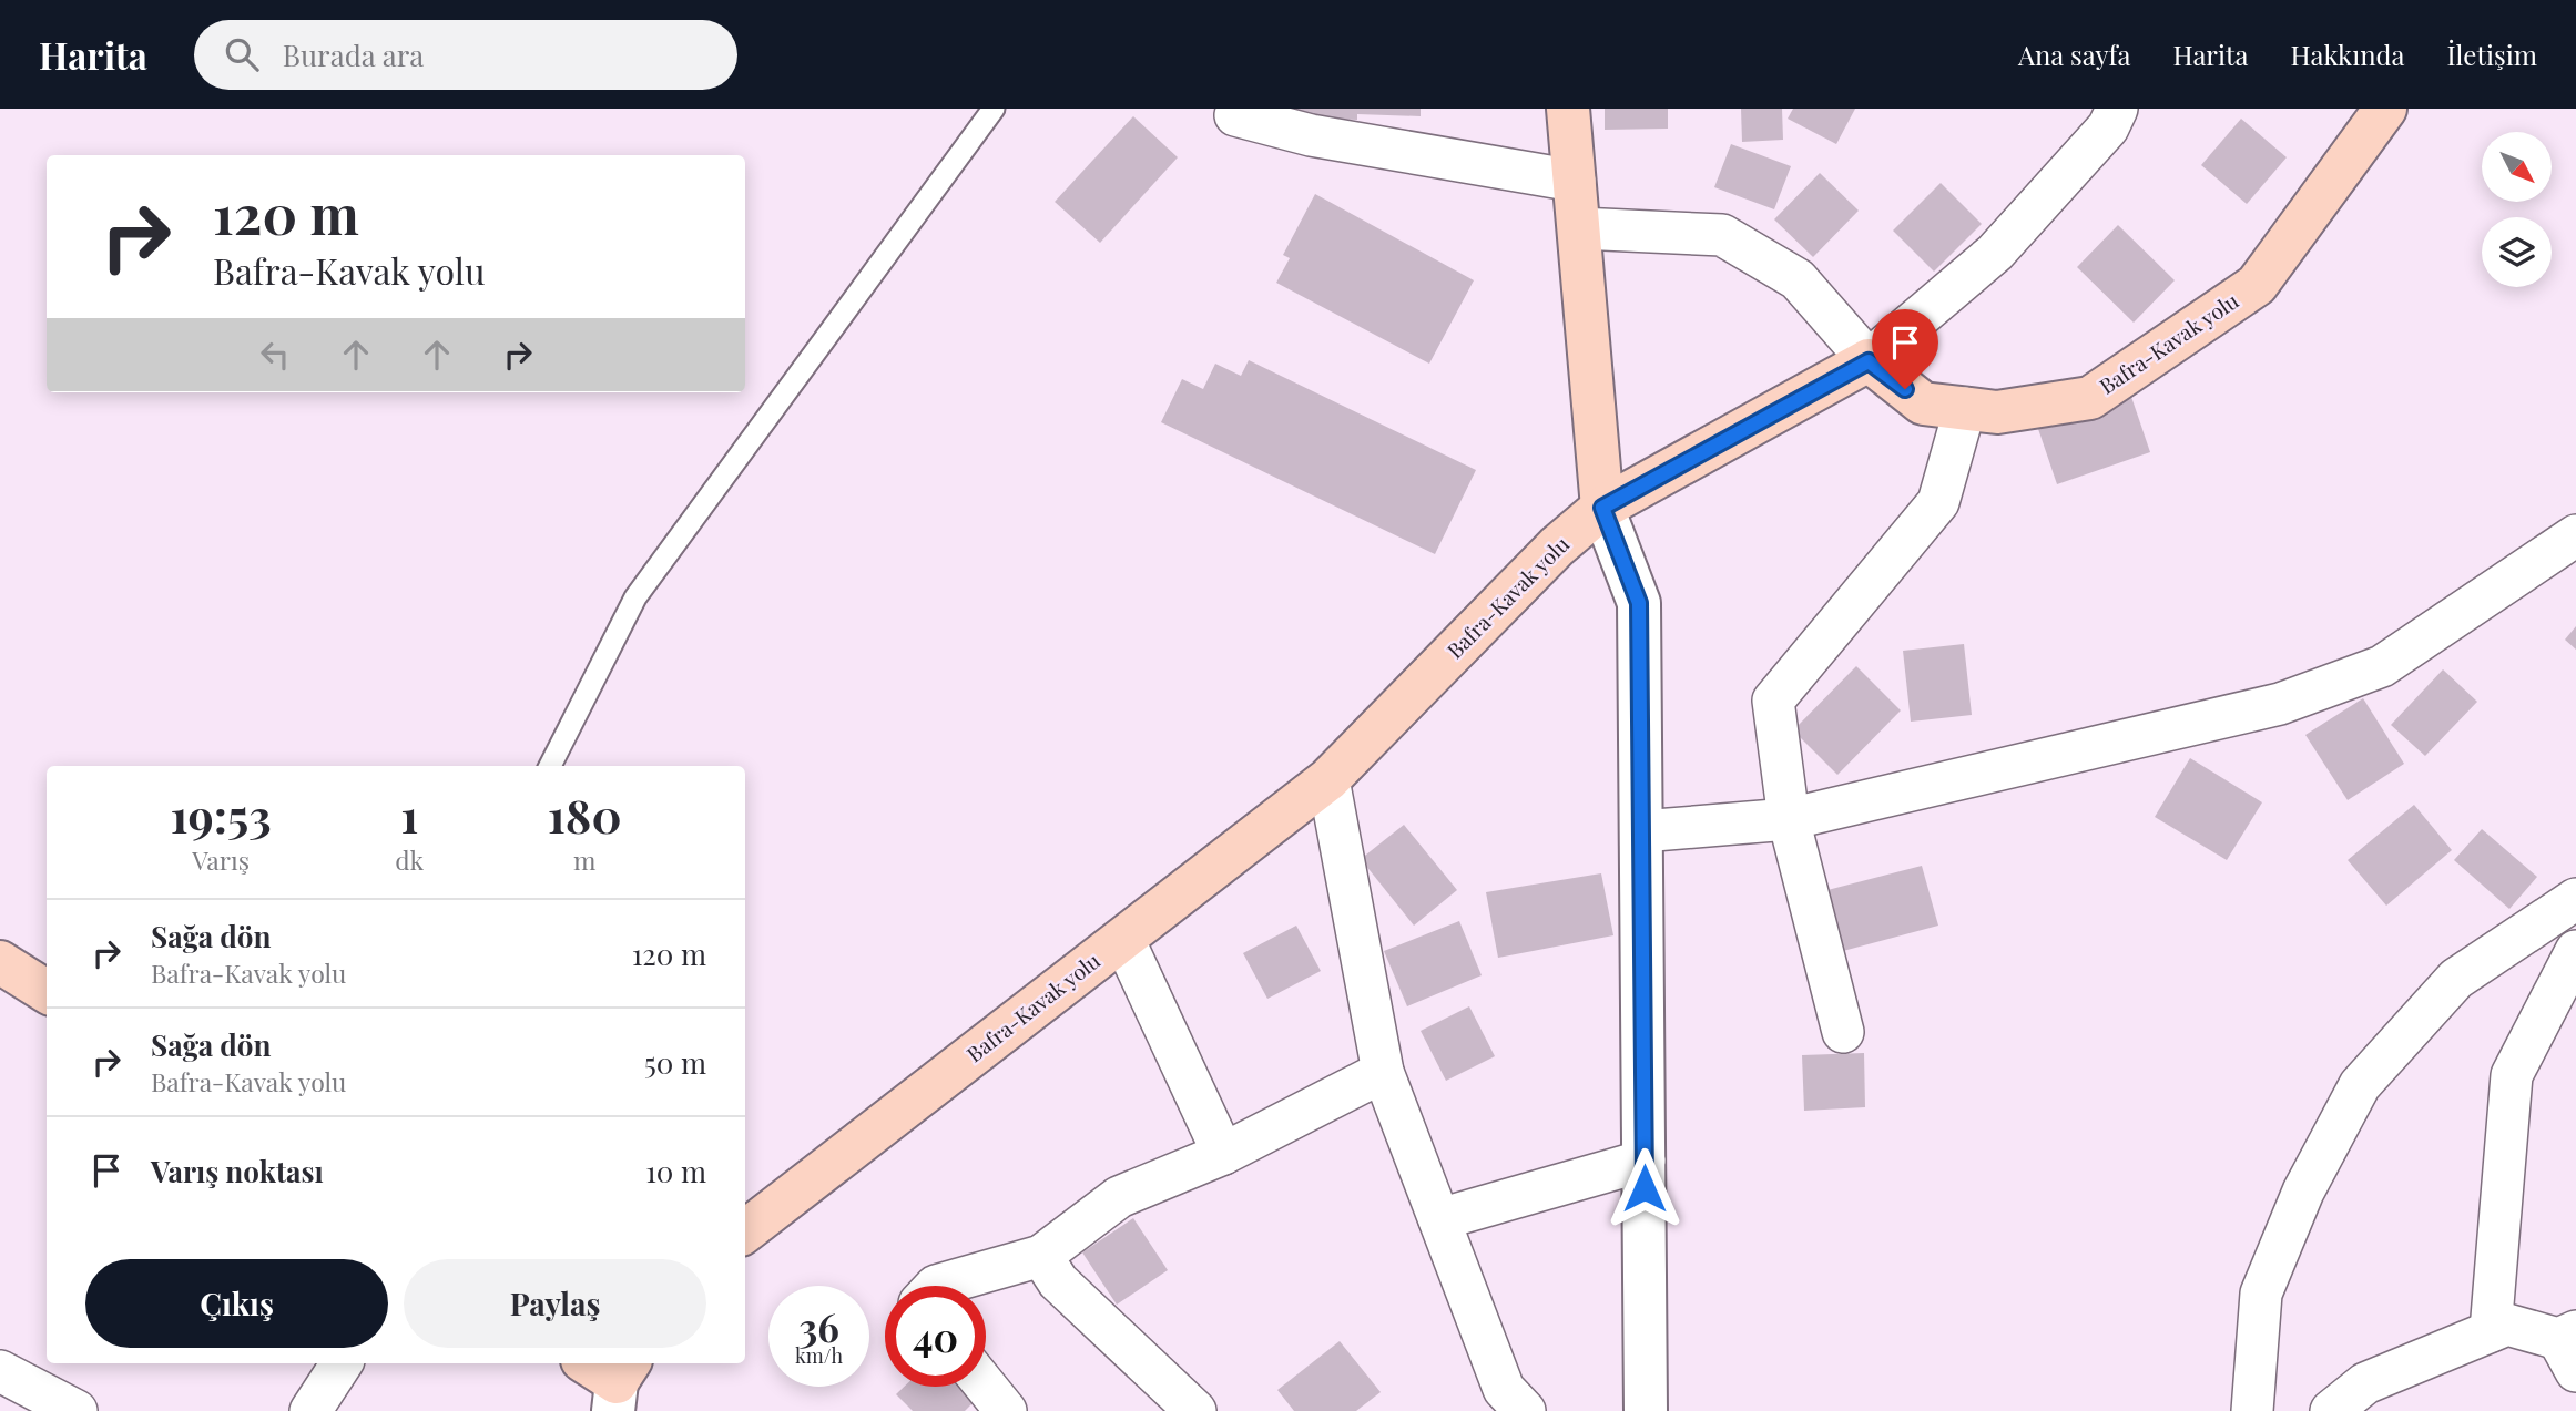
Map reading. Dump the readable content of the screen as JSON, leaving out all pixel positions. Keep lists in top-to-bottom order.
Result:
{
  "streets": {
    "main road": ["Bafra-Kavak yolu"]
  },
  "north": "bottom right",
  "page": {
    "header": "Harita",
    "search": "Burada ara",
    "nav": [
      "Ana sayfa",
      "Harita",
      "Hakkında",
      "İletişim"
    ],
    "turn": ["120 m", "Bafra-Kavak yolu"],
    "eta": [
      "19:53",
      "Varış",
      "1",
      "dk",
      "180",
      "m"
    ],
    "list": [
      {
        "name": "Sağa dön",
        "note": "Bafra-Kavak yolu",
        "value": "120 m"
      },
      {
        "name": "Sağa dön",
        "note": "Bafra-Kavak yolu",
        "value": "50 m"
      },
      {
        "name": "Varış noktası",
        "value": "10 m"
      }
    ],
    "buttons": ["Çıkış", "Paylaş"],
    "speed": "36 km/h",
    "limit": "40"
  }
}
